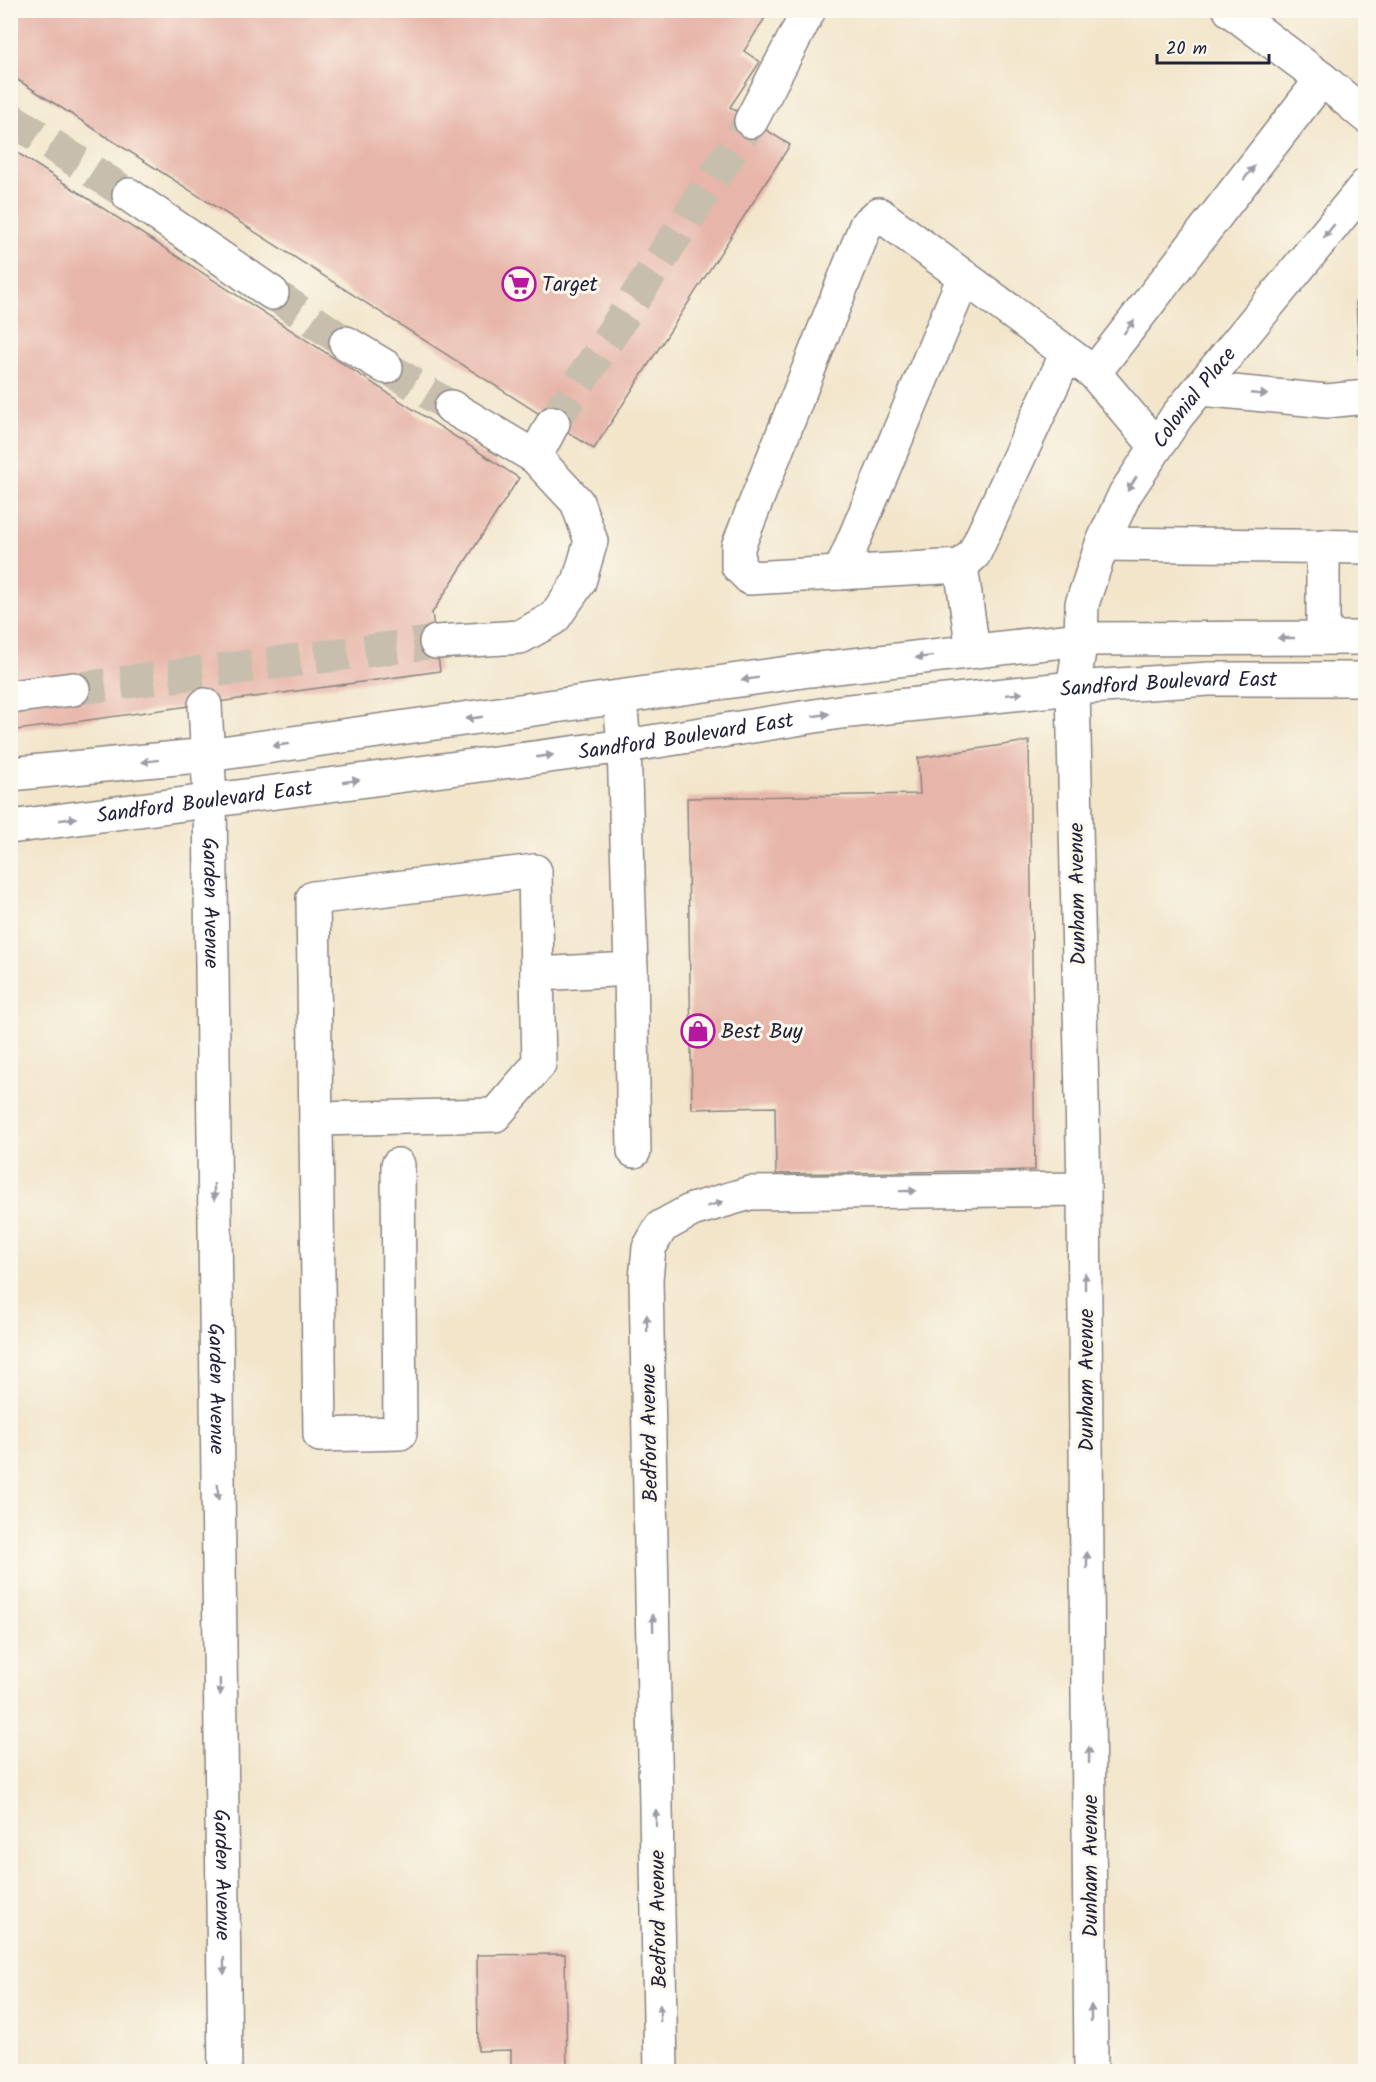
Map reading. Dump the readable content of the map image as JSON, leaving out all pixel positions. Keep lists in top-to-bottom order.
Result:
{
  "streets": {
    "street": [
      "Colonial Place",
      "Sandford Boulevard East",
      "Dunham Avenue",
      "Garden Avenue",
      "Bedford Avenue"
    ]
  },
  "crossings": [
    ["Colonial Place", "Sandford Boulevard East"],
    ["Colonial Place", "Dunham Avenue"],
    ["Sandford Boulevard East", "Dunham Avenue"],
    ["Sandford Boulevard East", "Garden Avenue"],
    ["Dunham Avenue", "Bedford Avenue"]
  ],
  "one_way": ["Dunham Avenue", "Garden Avenue"],
  "places": {
    "supermarket": ["Target"],
    "shop": ["Best Buy"]
  },
  "scale_bar": "20 m"
}
